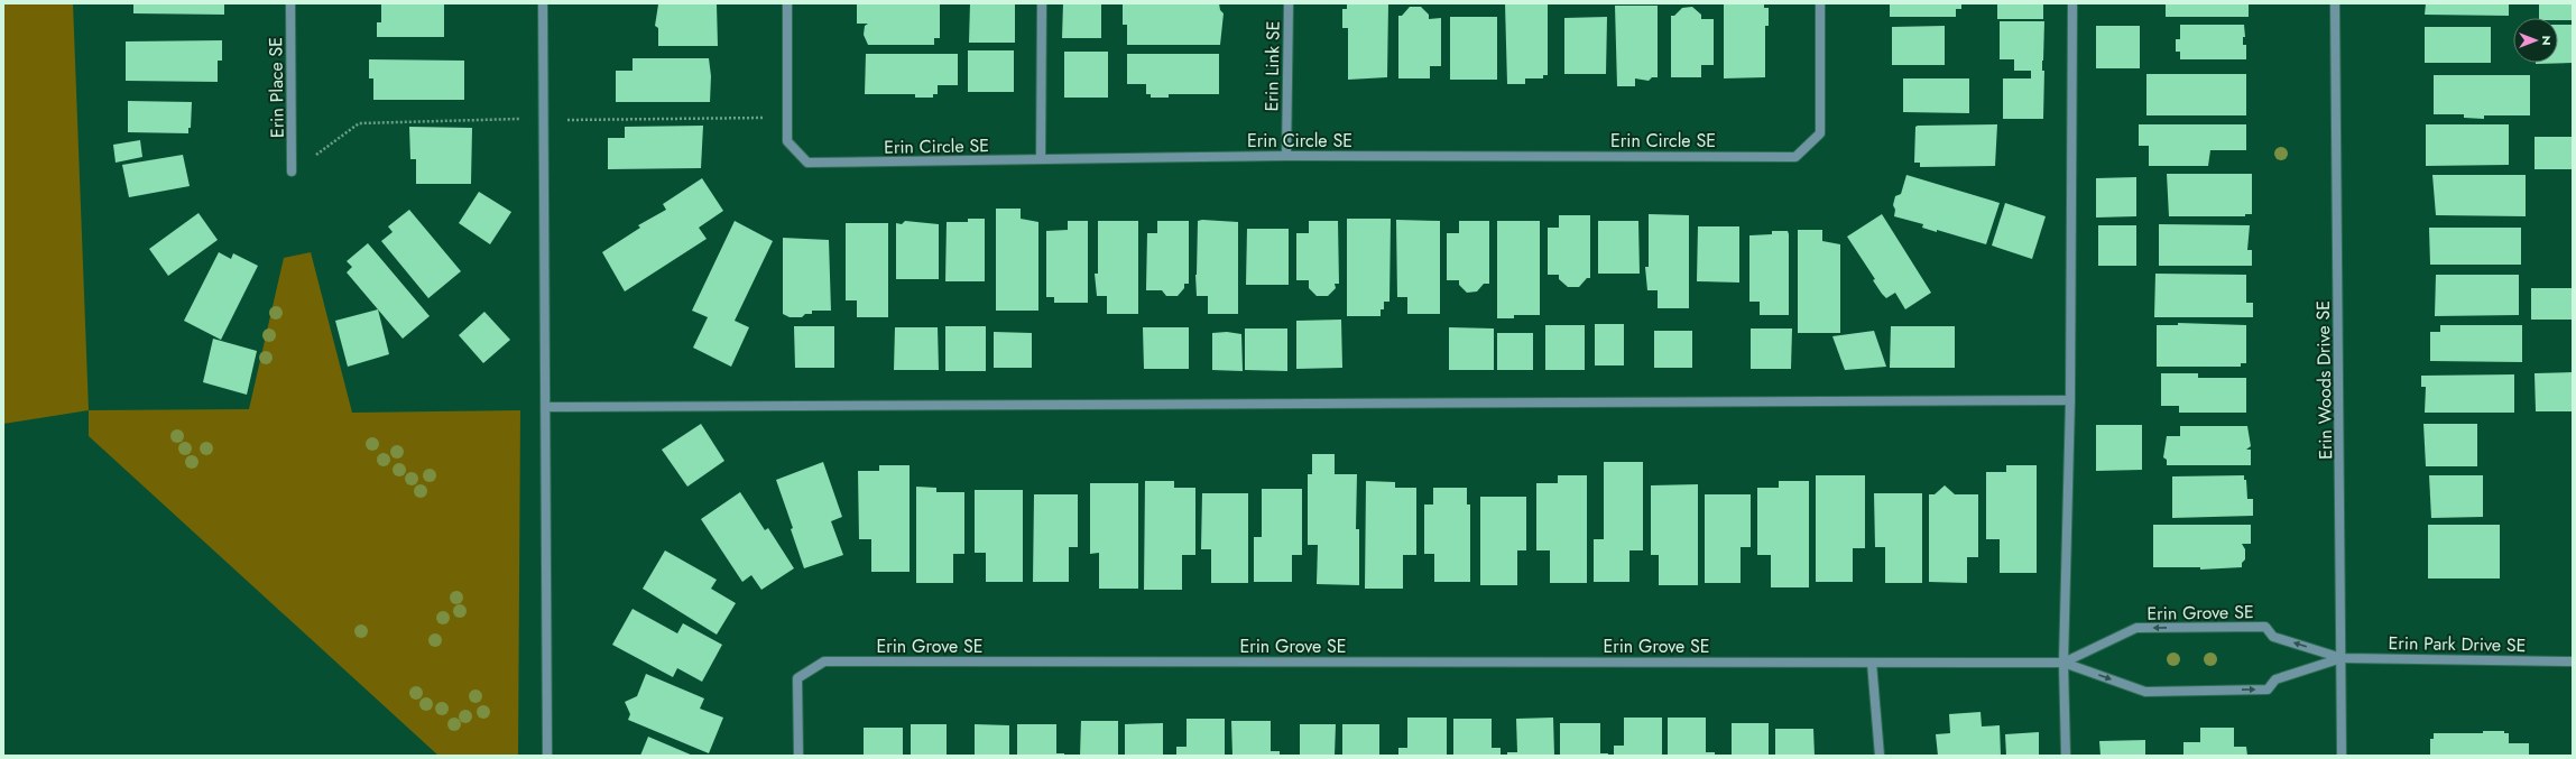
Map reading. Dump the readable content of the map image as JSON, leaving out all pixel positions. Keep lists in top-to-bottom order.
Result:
{
  "streets": {
    "street": [
      "Erin Link SE",
      "Erin Place SE",
      "Erin Circle SE",
      "Erin Woods Drive SE",
      "Erin Grove SE",
      "Erin Park Drive SE"
    ]
  },
  "crossings": [
    ["Erin Link SE", "Erin Circle SE"],
    ["Erin Woods Drive SE", "Erin Grove SE"],
    ["Erin Woods Drive SE", "Erin Park Drive SE"],
    ["Erin Grove SE", "Erin Park Drive SE"]
  ],
  "north": "right"
}
